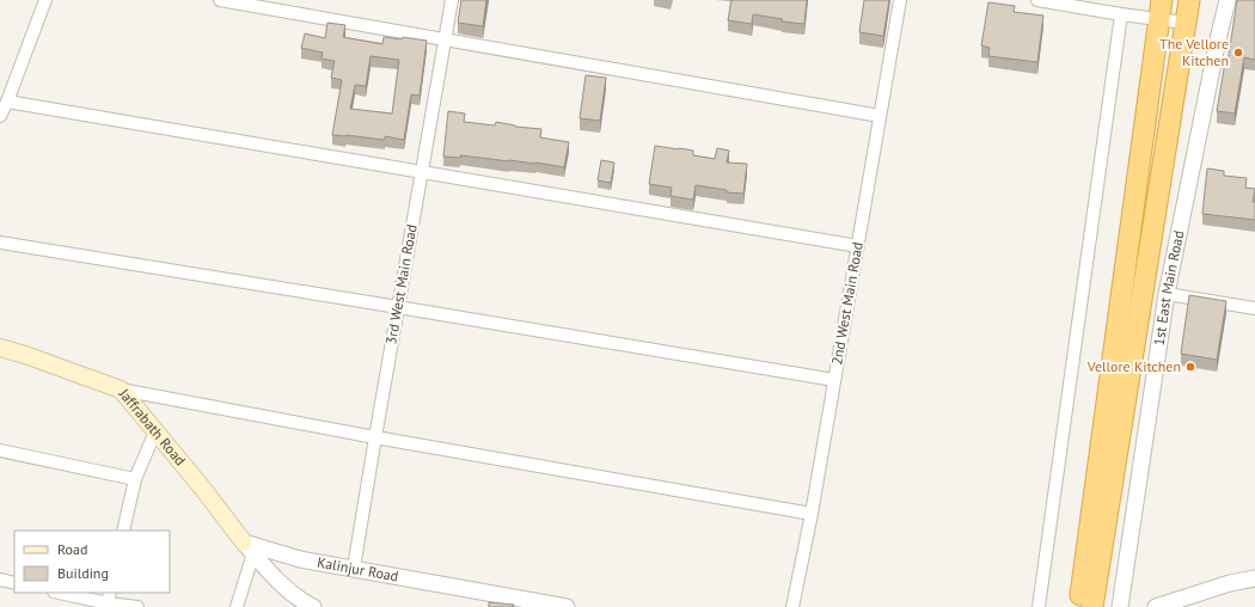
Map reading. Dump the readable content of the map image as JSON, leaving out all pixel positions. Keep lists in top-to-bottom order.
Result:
{
  "streets": {
    "main road": ["Jaffrabath Road"],
    "street": [
      "3rd West Main Road",
      "1st East Main Road",
      "2nd West Main Road",
      "Kalinjur Road"
    ]
  },
  "crossings": [
    ["3rd West Main Road", "Kalinjur Road"],
    ["Jaffrabath Road", "Kalinjur Road"]
  ],
  "places": ["The Vellore Kitchen", "Vellore Kitchen"],
  "legend": ["Road", "Building"]
}
